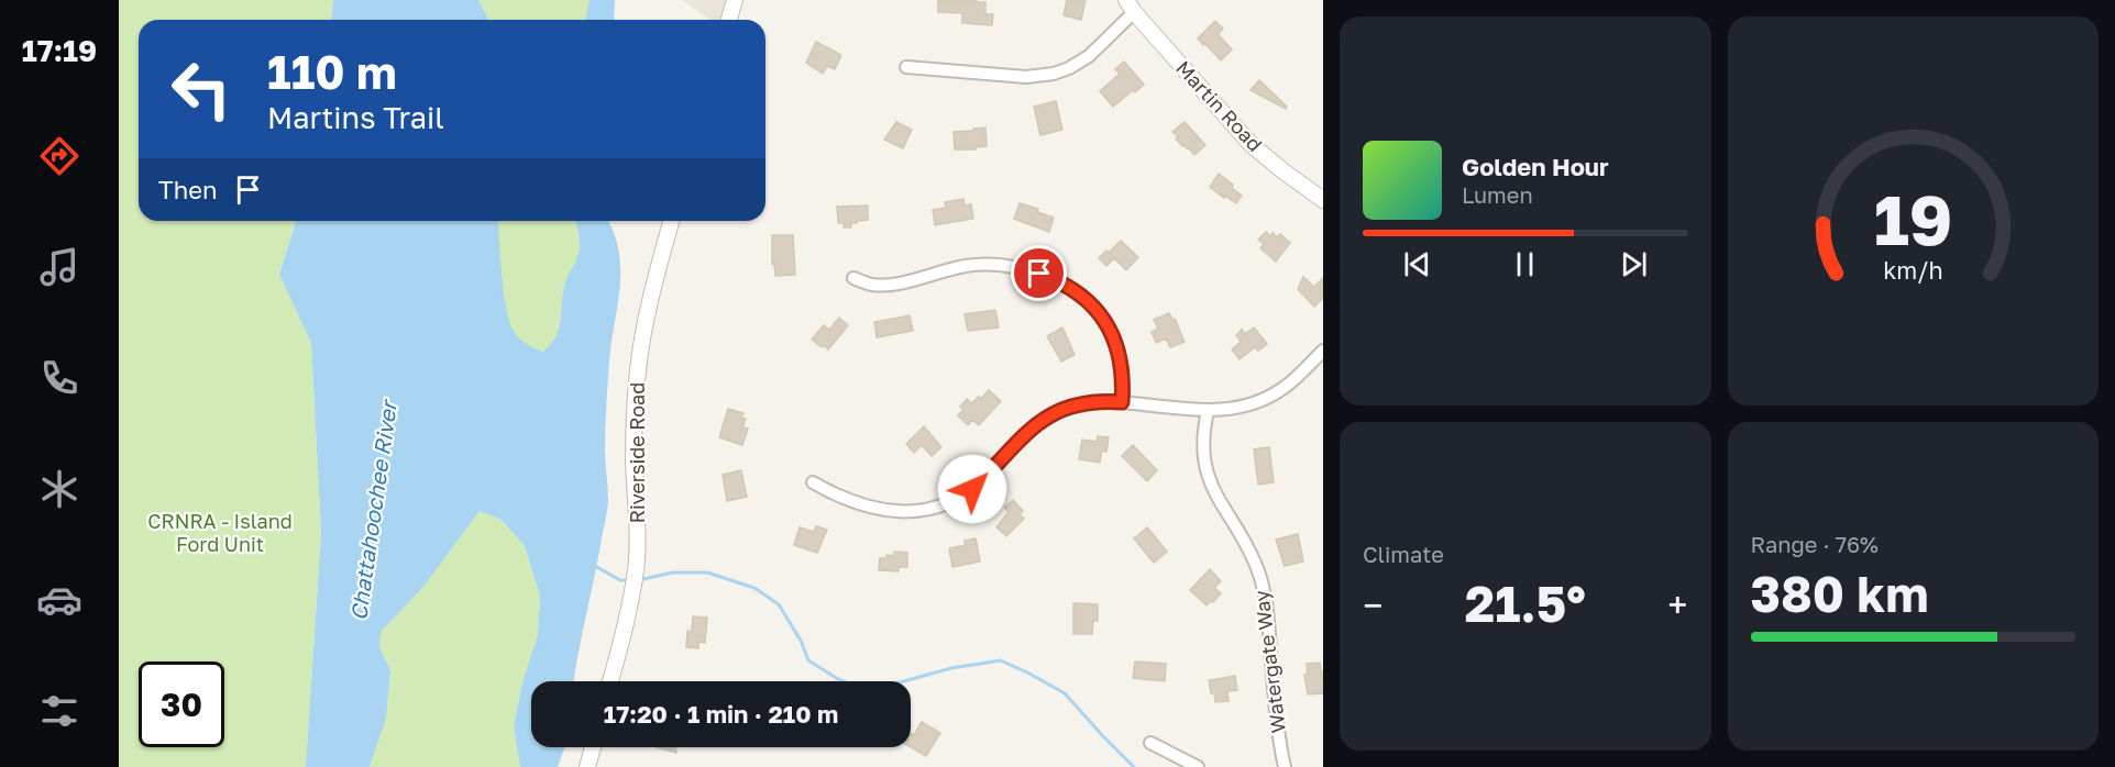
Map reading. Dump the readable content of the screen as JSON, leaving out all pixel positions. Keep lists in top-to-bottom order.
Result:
{
  "streets": {
    "street": ["Martin Road", "Riverside Road", "Watergate Way"]
  },
  "water": ["Chattahoochee River"],
  "parks": ["CRNRA - Island Ford Unit"],
  "page": {
    "tabs": "17:19",
    "turn": ["110 m", "Martins Trail"],
    "song": ["Golden Hour", "Lumen"],
    "then": "Then",
    "tile": [
      "Climate",
      ["Range · 76%", "380 km"]
    ],
    "heat": ["−", "21.5°", "+"],
    "limit": "30",
    "trip": "17:20 · 1 min · 210 m",
    "gauge": ["19", "km/h"]
  }
}
